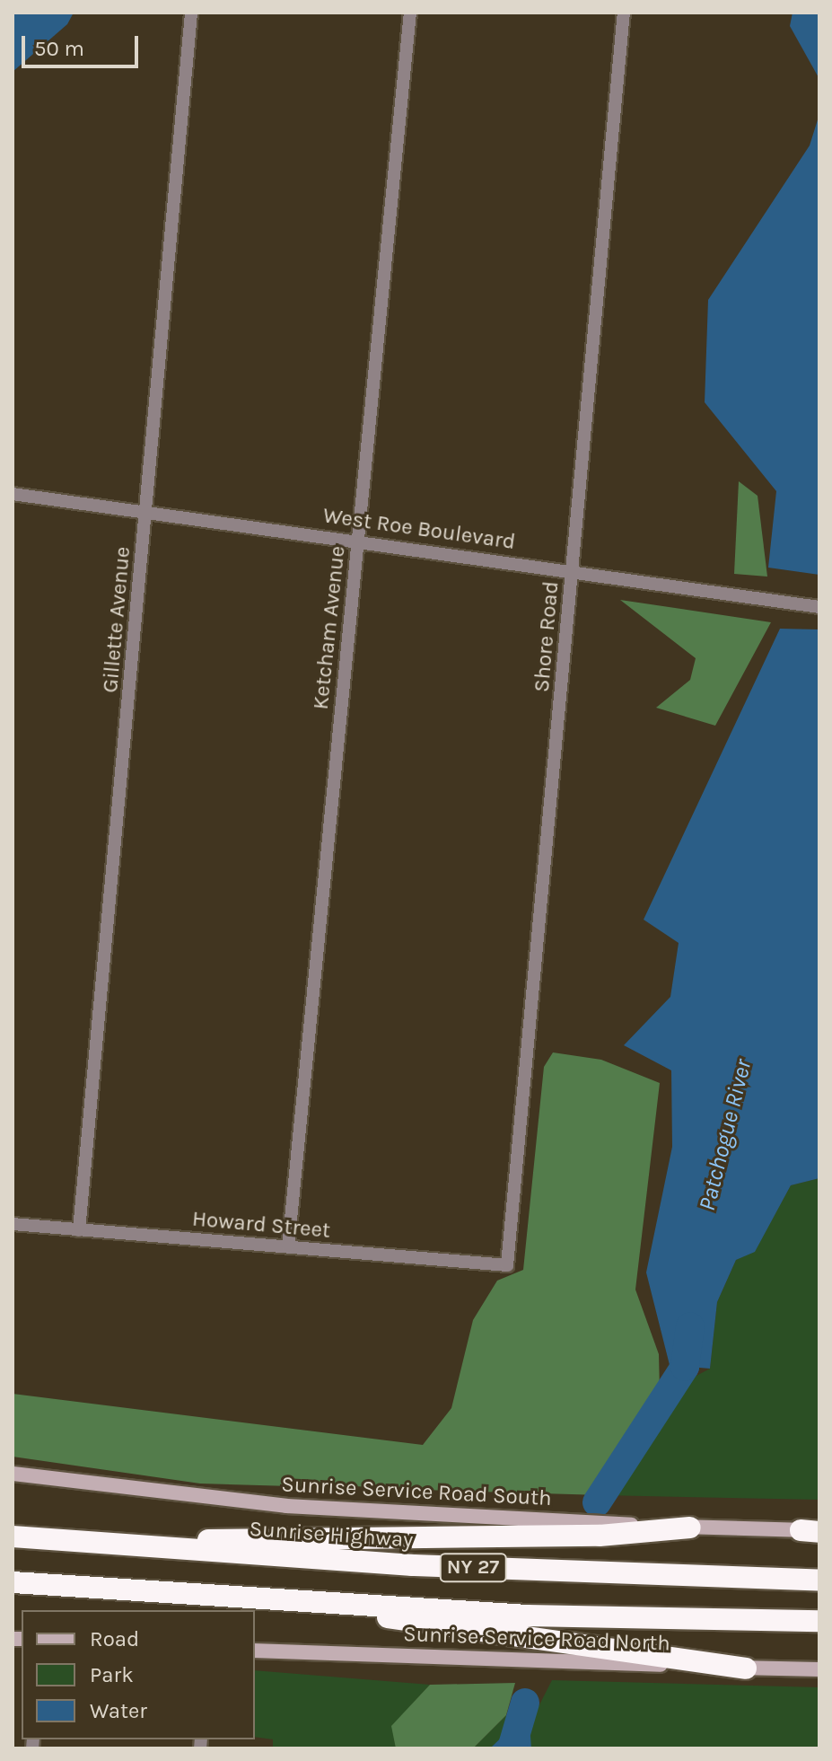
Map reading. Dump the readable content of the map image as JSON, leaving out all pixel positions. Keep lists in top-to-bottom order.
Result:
{
  "streets": {
    "highway": ["Sunrise Highway", "NY 27"],
    "main road": ["Sunrise Service Road South", "Sunrise Service Road North"],
    "street": [
      "West Roe Boulevard",
      "Gillette Avenue",
      "Ketcham Avenue",
      "Shore Road",
      "Howard Street"
    ]
  },
  "crossings": [
    ["West Roe Boulevard", "Gillette Avenue"],
    ["West Roe Boulevard", "Ketcham Avenue"],
    ["West Roe Boulevard", "Shore Road"],
    ["Gillette Avenue", "Howard Street"],
    ["Ketcham Avenue", "Howard Street"],
    ["Shore Road", "Howard Street"]
  ],
  "water": ["Patchogue River"],
  "legend": ["Road", "Park", "Water"],
  "scale_bar": "50 m"
}
